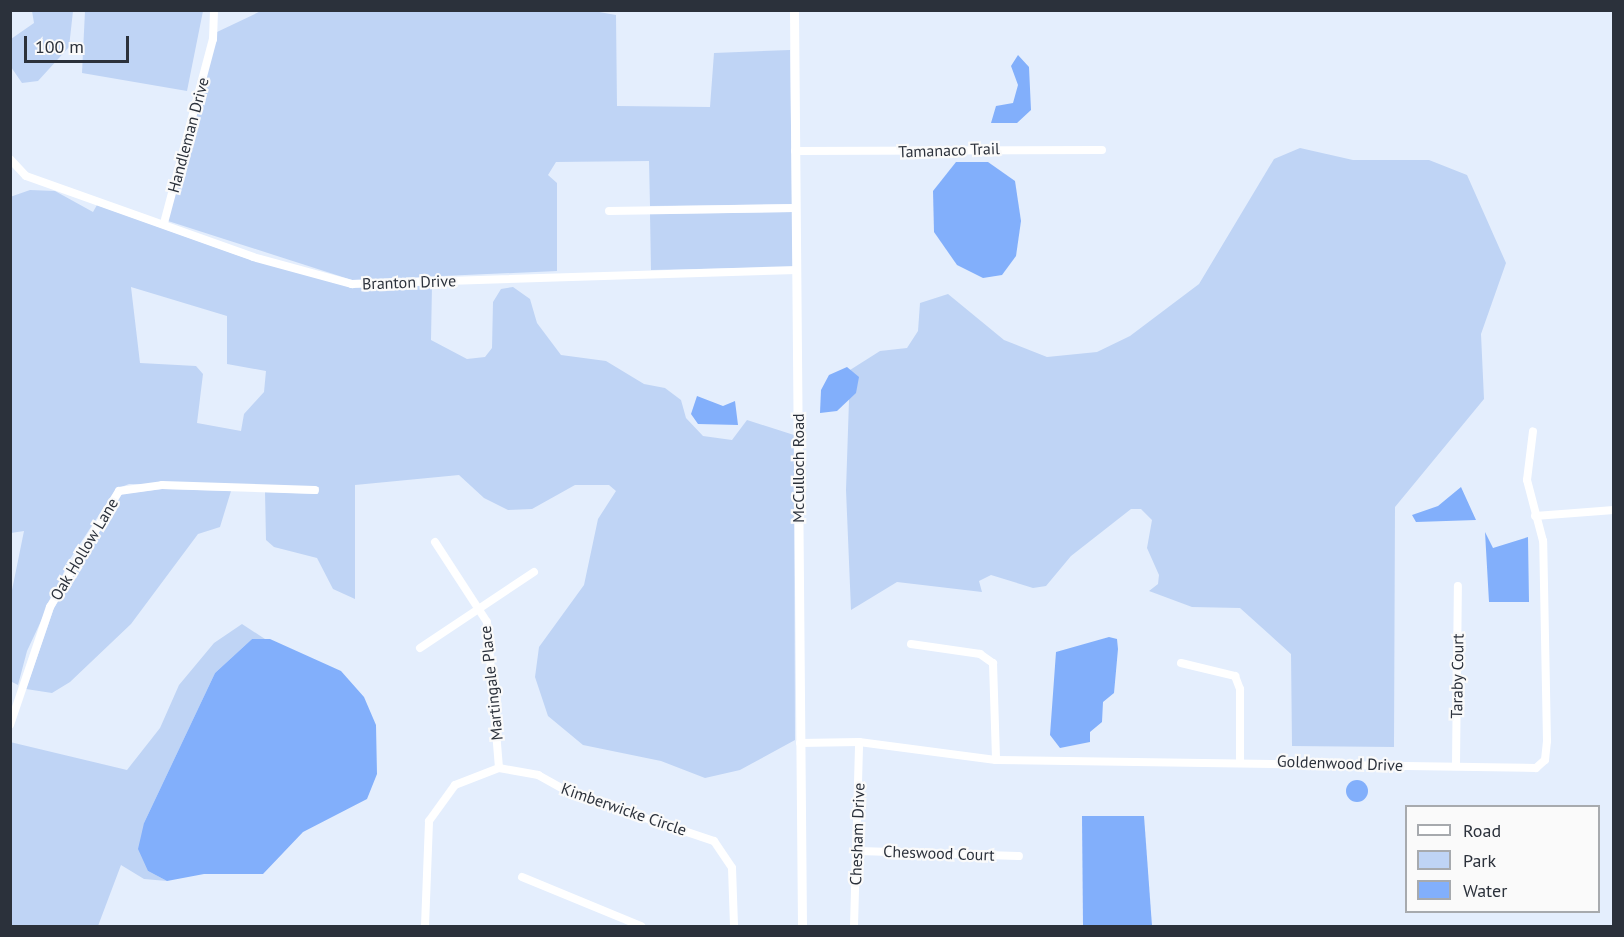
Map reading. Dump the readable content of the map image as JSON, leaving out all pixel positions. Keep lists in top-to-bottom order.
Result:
{
  "streets": {
    "street": [
      "Handleman Drive",
      "Tamanaco Trail",
      "Branton Drive",
      "McCulloch Road",
      "Oak Hollow Lane",
      "Taraby Court",
      "Martingale Place",
      "Goldenwood Drive",
      "Kimberwicke Circle",
      "Chesham Drive",
      "Cheswood Court"
    ]
  },
  "crossings": [
    ["Handleman Drive", "Branton Drive"],
    ["Tamanaco Trail", "McCulloch Road"],
    ["Branton Drive", "McCulloch Road"],
    ["McCulloch Road", "Goldenwood Drive"],
    ["Taraby Court", "Goldenwood Drive"],
    ["Martingale Place", "Kimberwicke Circle"],
    ["Goldenwood Drive", "Chesham Drive"],
    ["Chesham Drive", "Cheswood Court"]
  ],
  "legend": ["Road", "Park", "Water"],
  "scale_bar": "100 m"
}
